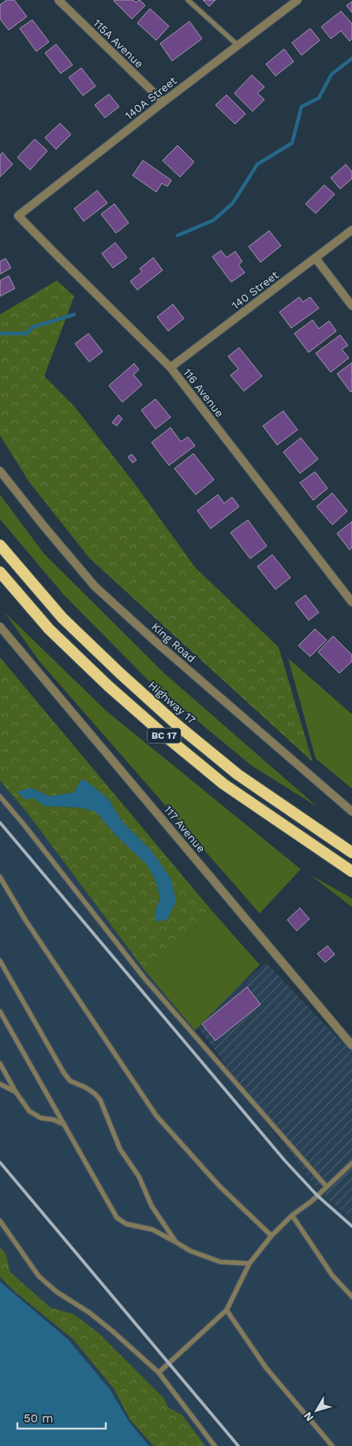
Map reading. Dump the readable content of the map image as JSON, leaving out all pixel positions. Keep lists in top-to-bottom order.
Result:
{
  "streets": {
    "highway": ["Highway 17", "BC 17"],
    "street": [
      "115A Avenue",
      "140A Street",
      "140 Street",
      "116 Avenue",
      "King Road",
      "117 Avenue"
    ]
  },
  "crossings": [
    ["115A Avenue", "140A Street"],
    ["140A Street", "116 Avenue"],
    ["140 Street", "116 Avenue"]
  ],
  "scale_bar": "50 m",
  "north": "bottom left"
}
